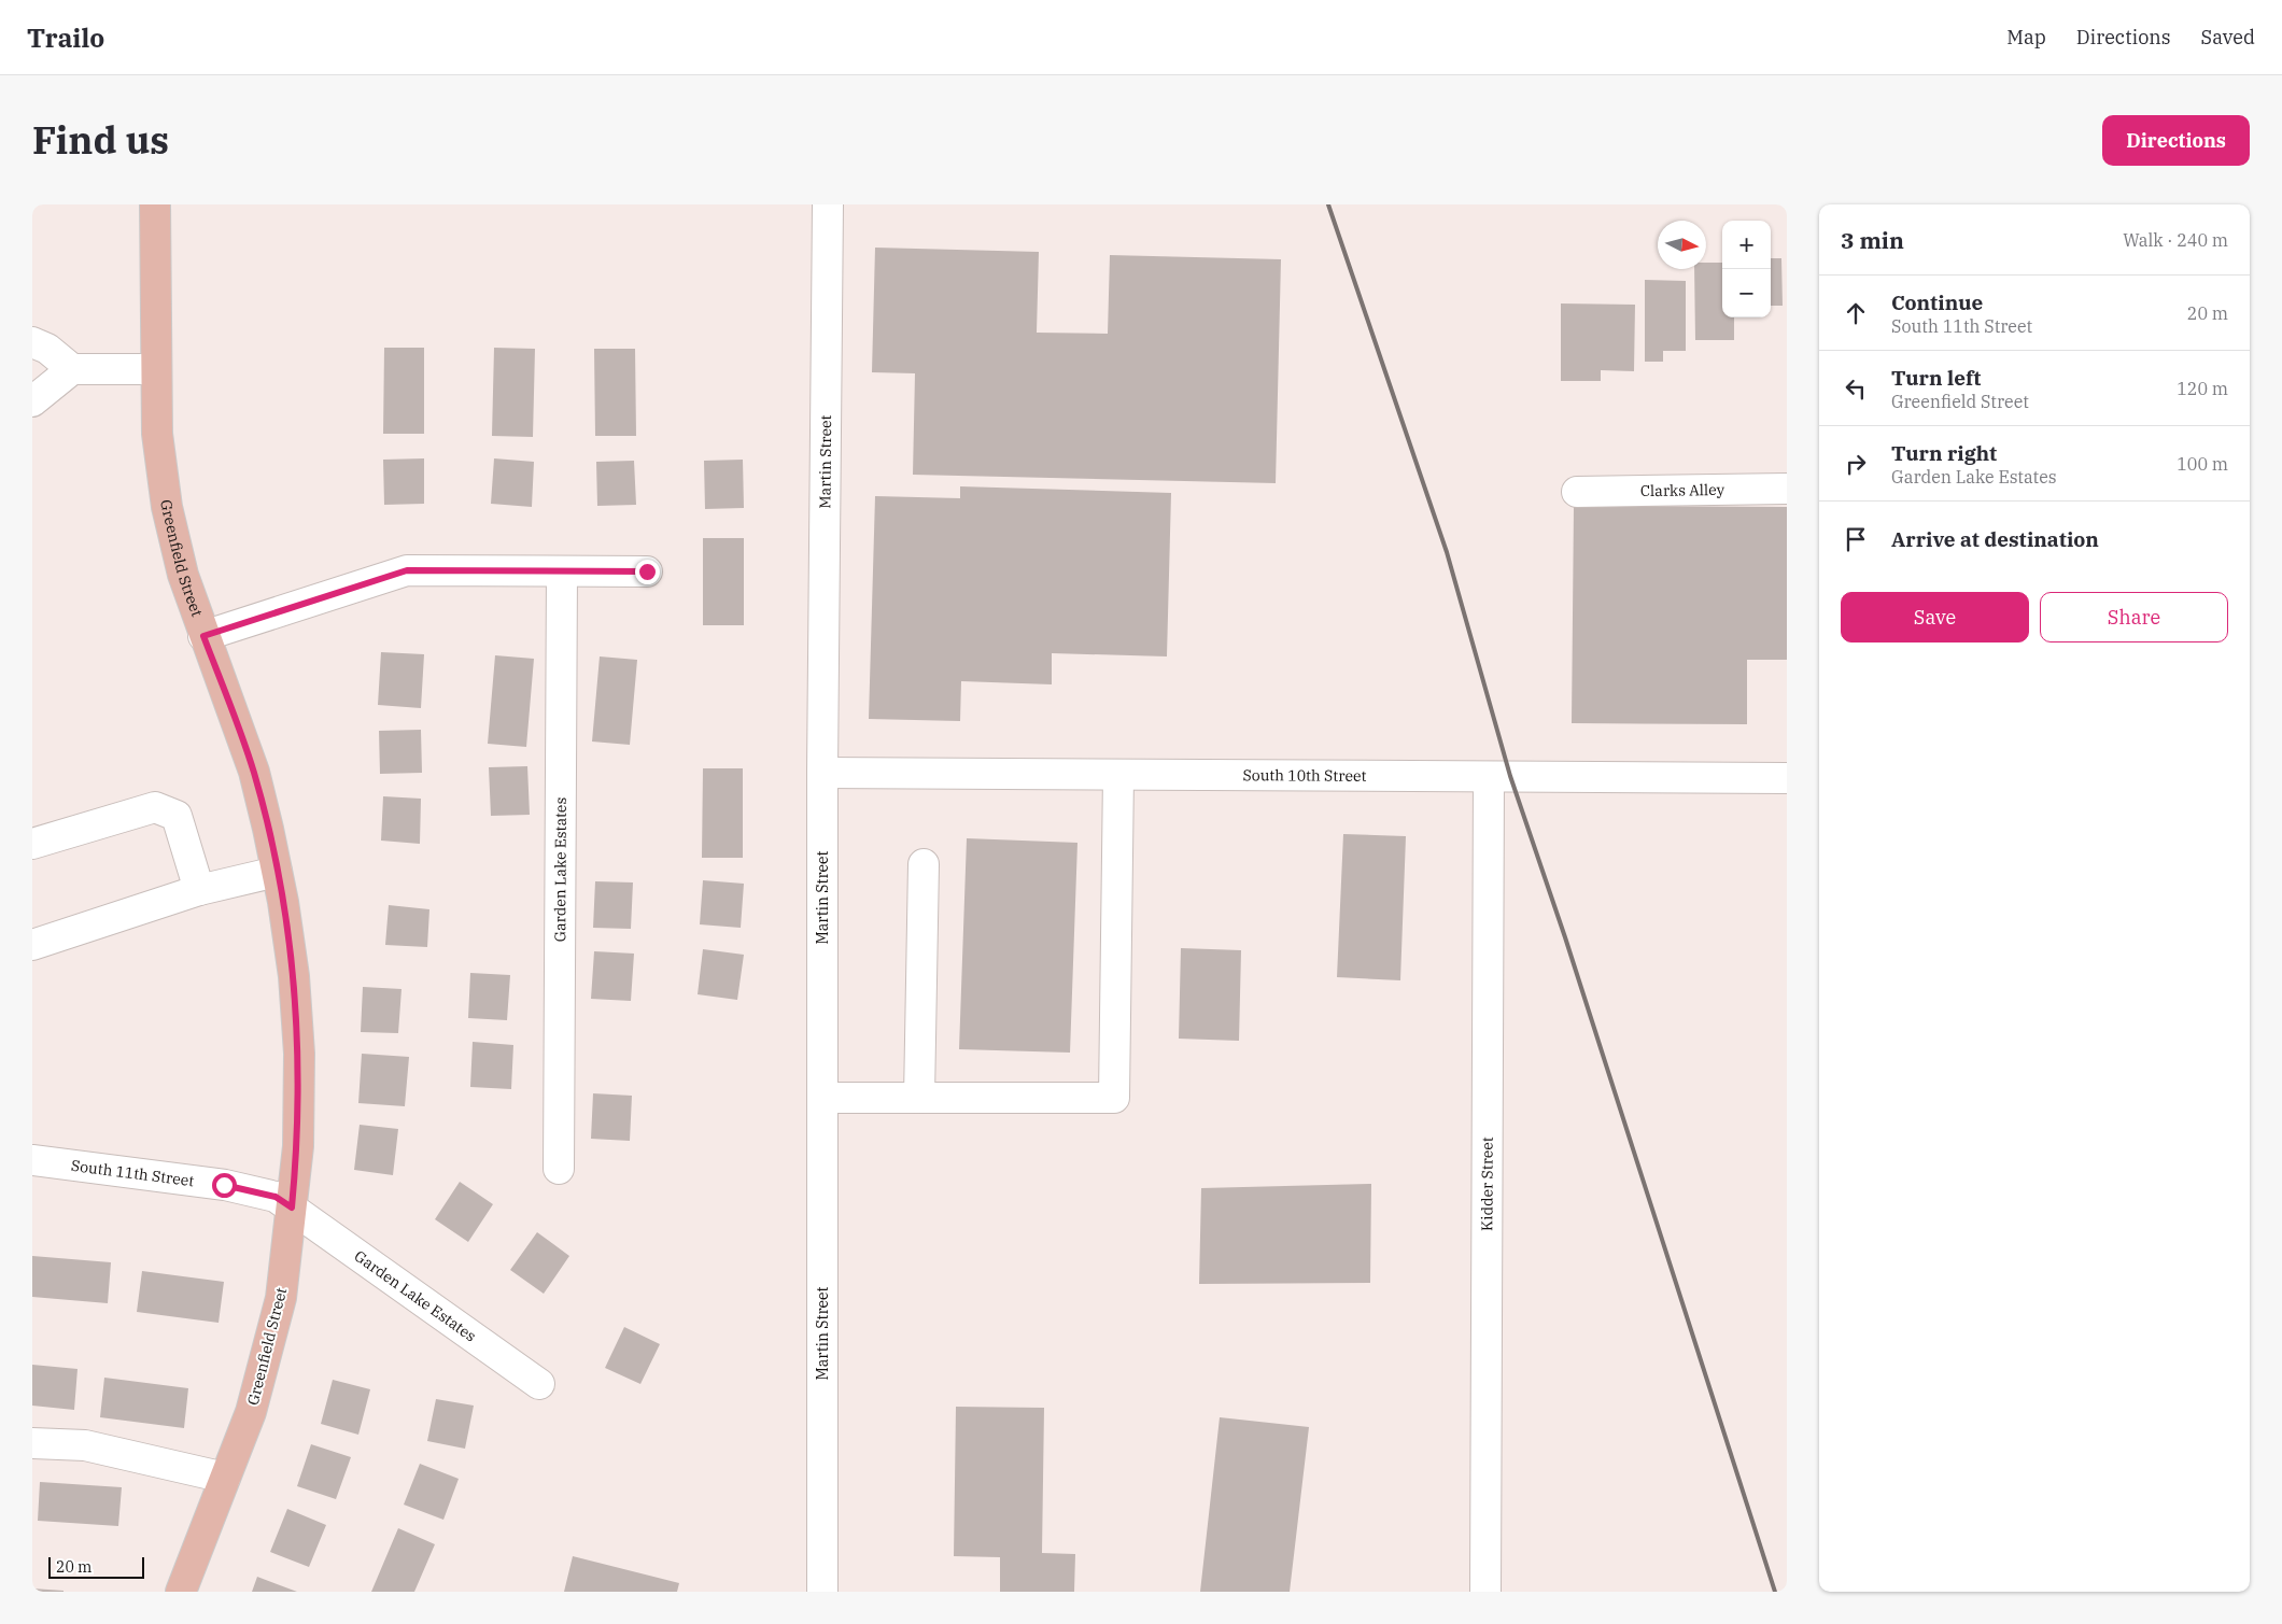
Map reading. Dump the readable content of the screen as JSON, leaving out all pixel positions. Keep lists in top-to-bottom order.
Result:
{
  "streets": {
    "main road": ["Greenfield Street"],
    "street": [
      "Martin Street",
      "Clarks Alley",
      "South 10th Street",
      "Garden Lake Estates",
      "South 11th Street",
      "Kidder Street"
    ]
  },
  "crossings": [
    ["Martin Street", "South 10th Street"],
    ["Greenfield Street", "Garden Lake Estates"],
    ["Greenfield Street", "South 11th Street"],
    ["South 10th Street", "Kidder Street"],
    ["Garden Lake Estates", "South 11th Street"]
  ],
  "scale_bar": "20 m",
  "north": "right",
  "page": {
    "header": "Trailo",
    "nav": ["Map", "Directions", "Saved"],
    "title": "Find us",
    "buttons": [
      "Directions",
      ["Save", "Share"]
    ],
    "heading": ["3 min", "Walk · 240 m"],
    "map_buttons": ["+", "−"],
    "list": [
      ["Continue", "South 11th Street", "20 m"],
      ["Turn left", "Greenfield Street", "120 m"],
      ["Turn right", "Garden Lake Estates", "100 m"],
      "Arrive at destination"
    ],
    "scale": "20 m"
  }
}
